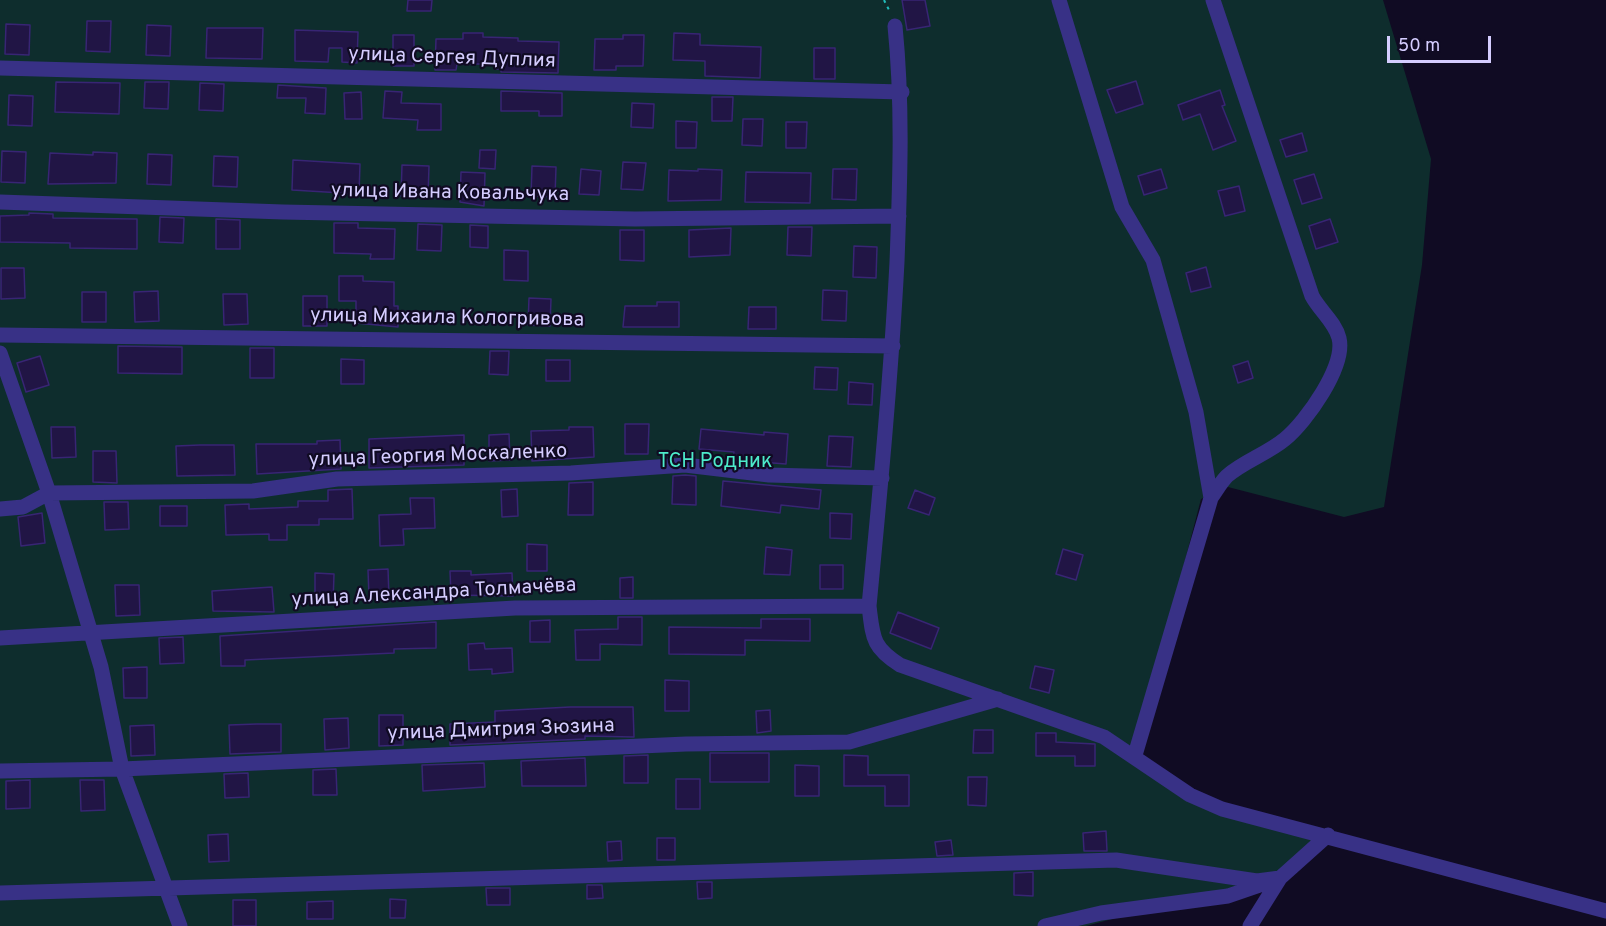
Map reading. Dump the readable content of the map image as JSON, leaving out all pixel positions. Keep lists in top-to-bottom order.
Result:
{
  "streets": {
    "street": [
      "улица Сергея Дуплия",
      "улица Ивана Ковальчука",
      "улица Михаила Кологривова",
      "улица Георгия Москаленко",
      "улица Александра Толмачёва",
      "улица Дмитрия Зюзина"
    ]
  },
  "parks": ["ТСН Родник"],
  "scale_bar": "50 m"
}
